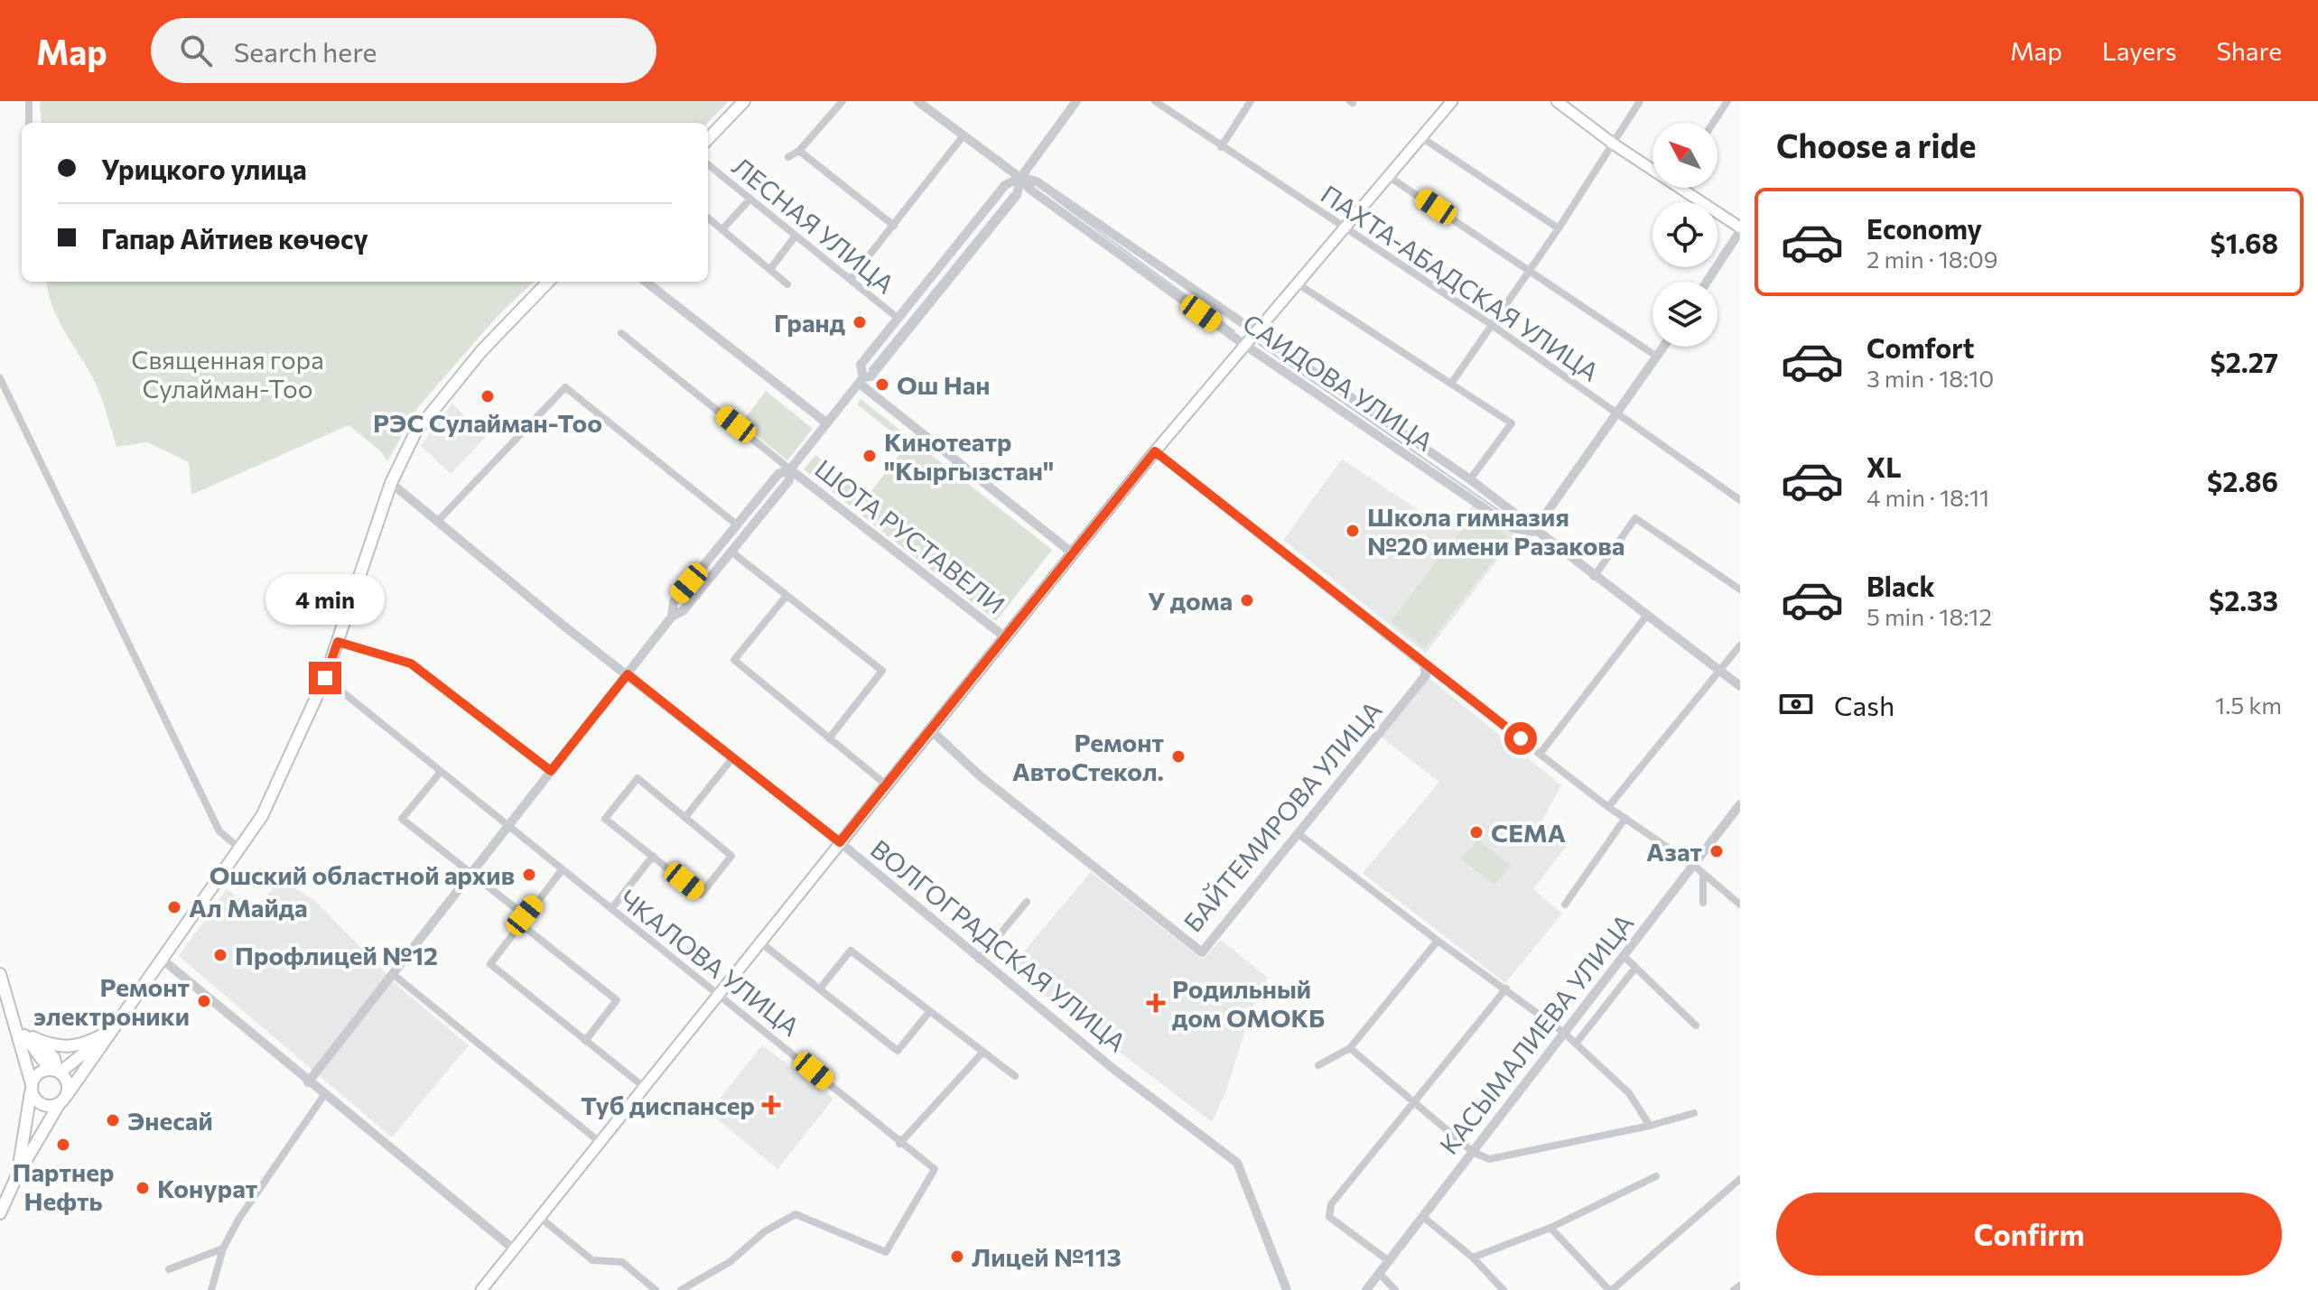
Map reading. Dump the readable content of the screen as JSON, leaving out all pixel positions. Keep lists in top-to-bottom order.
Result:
{
  "streets": {
    "street": [
      "ЛЕСНАЯ УЛИЦА",
      "ПАХТА-АБАДСКАЯ УЛИЦА",
      "САИДОВА УЛИЦА",
      "ШОТА РУСТАВЕЛИ",
      "БАЙТЕМИРОВА УЛИЦА",
      "ВОЛГОГРАДСКАЯ УЛИЦА",
      "ЧКАЛОВА УЛИЦА",
      "КАСЫМАЛИЕВА УЛИЦА"
    ]
  },
  "parks": ["Священная гора Сулайман-Тоо"],
  "places": {
    "other": [
      "Гранд",
      "Ош Нан",
      "РЭС Сулайман-Тоо",
      "Кинотеатр \"Кыргызстан\"",
      "Школа гимназия №20 имени Разакова",
      "У дома",
      "Ремонт АвтоСтекол.",
      "СЕМА",
      "Азат",
      "Ошский областной архив",
      "Ал Майда",
      "Профлицей №12",
      "Ремонт электроники",
      "Энесай",
      "Партнер Нефть",
      "Конурат",
      "Лицей №113"
    ],
    "health": ["Родильный дом ОМОКБ", "Туб диспансер"]
  },
  "north": "top left",
  "page": {
    "header": "Map",
    "search": "Search here",
    "nav": ["Map", "Layers", "Share"],
    "heading": "Choose a ride",
    "banner": ["Урицкого улица", "Гапар Айтиев көчөсү"],
    "list": [
      {
        "name": "Economy",
        "note": "2 min · 18:09",
        "value": "$1.68"
      },
      {
        "name": "Comfort",
        "note": "3 min · 18:10",
        "value": "$2.27"
      },
      {
        "name": "XL",
        "note": "4 min · 18:11",
        "value": "$2.86"
      },
      {
        "name": "Black",
        "note": "5 min · 18:12",
        "value": "$2.33"
      }
    ],
    "bubble": "4 min",
    "pay": ["Cash", "1.5 km"],
    "buttons": "Confirm"
  }
}
